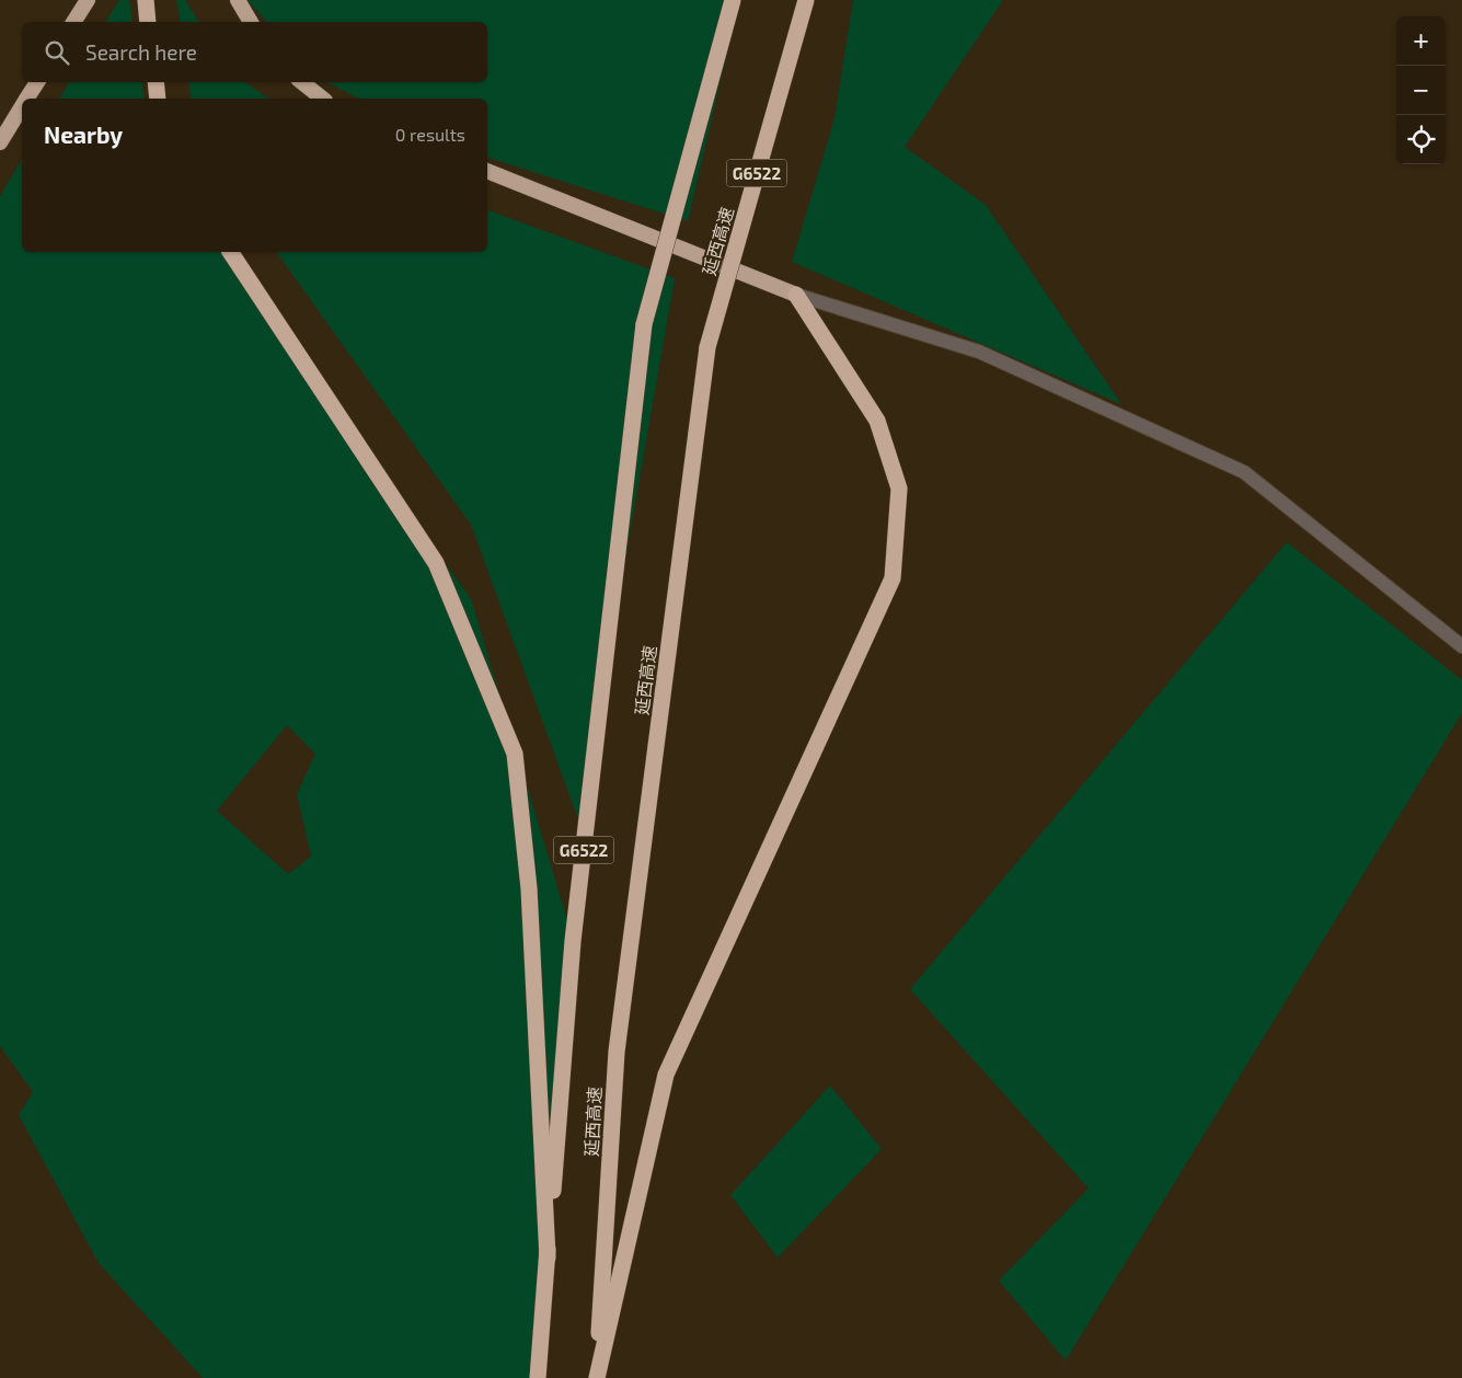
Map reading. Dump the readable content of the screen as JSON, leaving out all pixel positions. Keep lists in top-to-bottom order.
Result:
{
  "streets": {
    "highway": ["G6522", "延西高速"]
  },
  "page": {
    "map_buttons": ["+", "−"],
    "search": "Search here",
    "heading": ["Nearby", "0 results"]
  }
}
